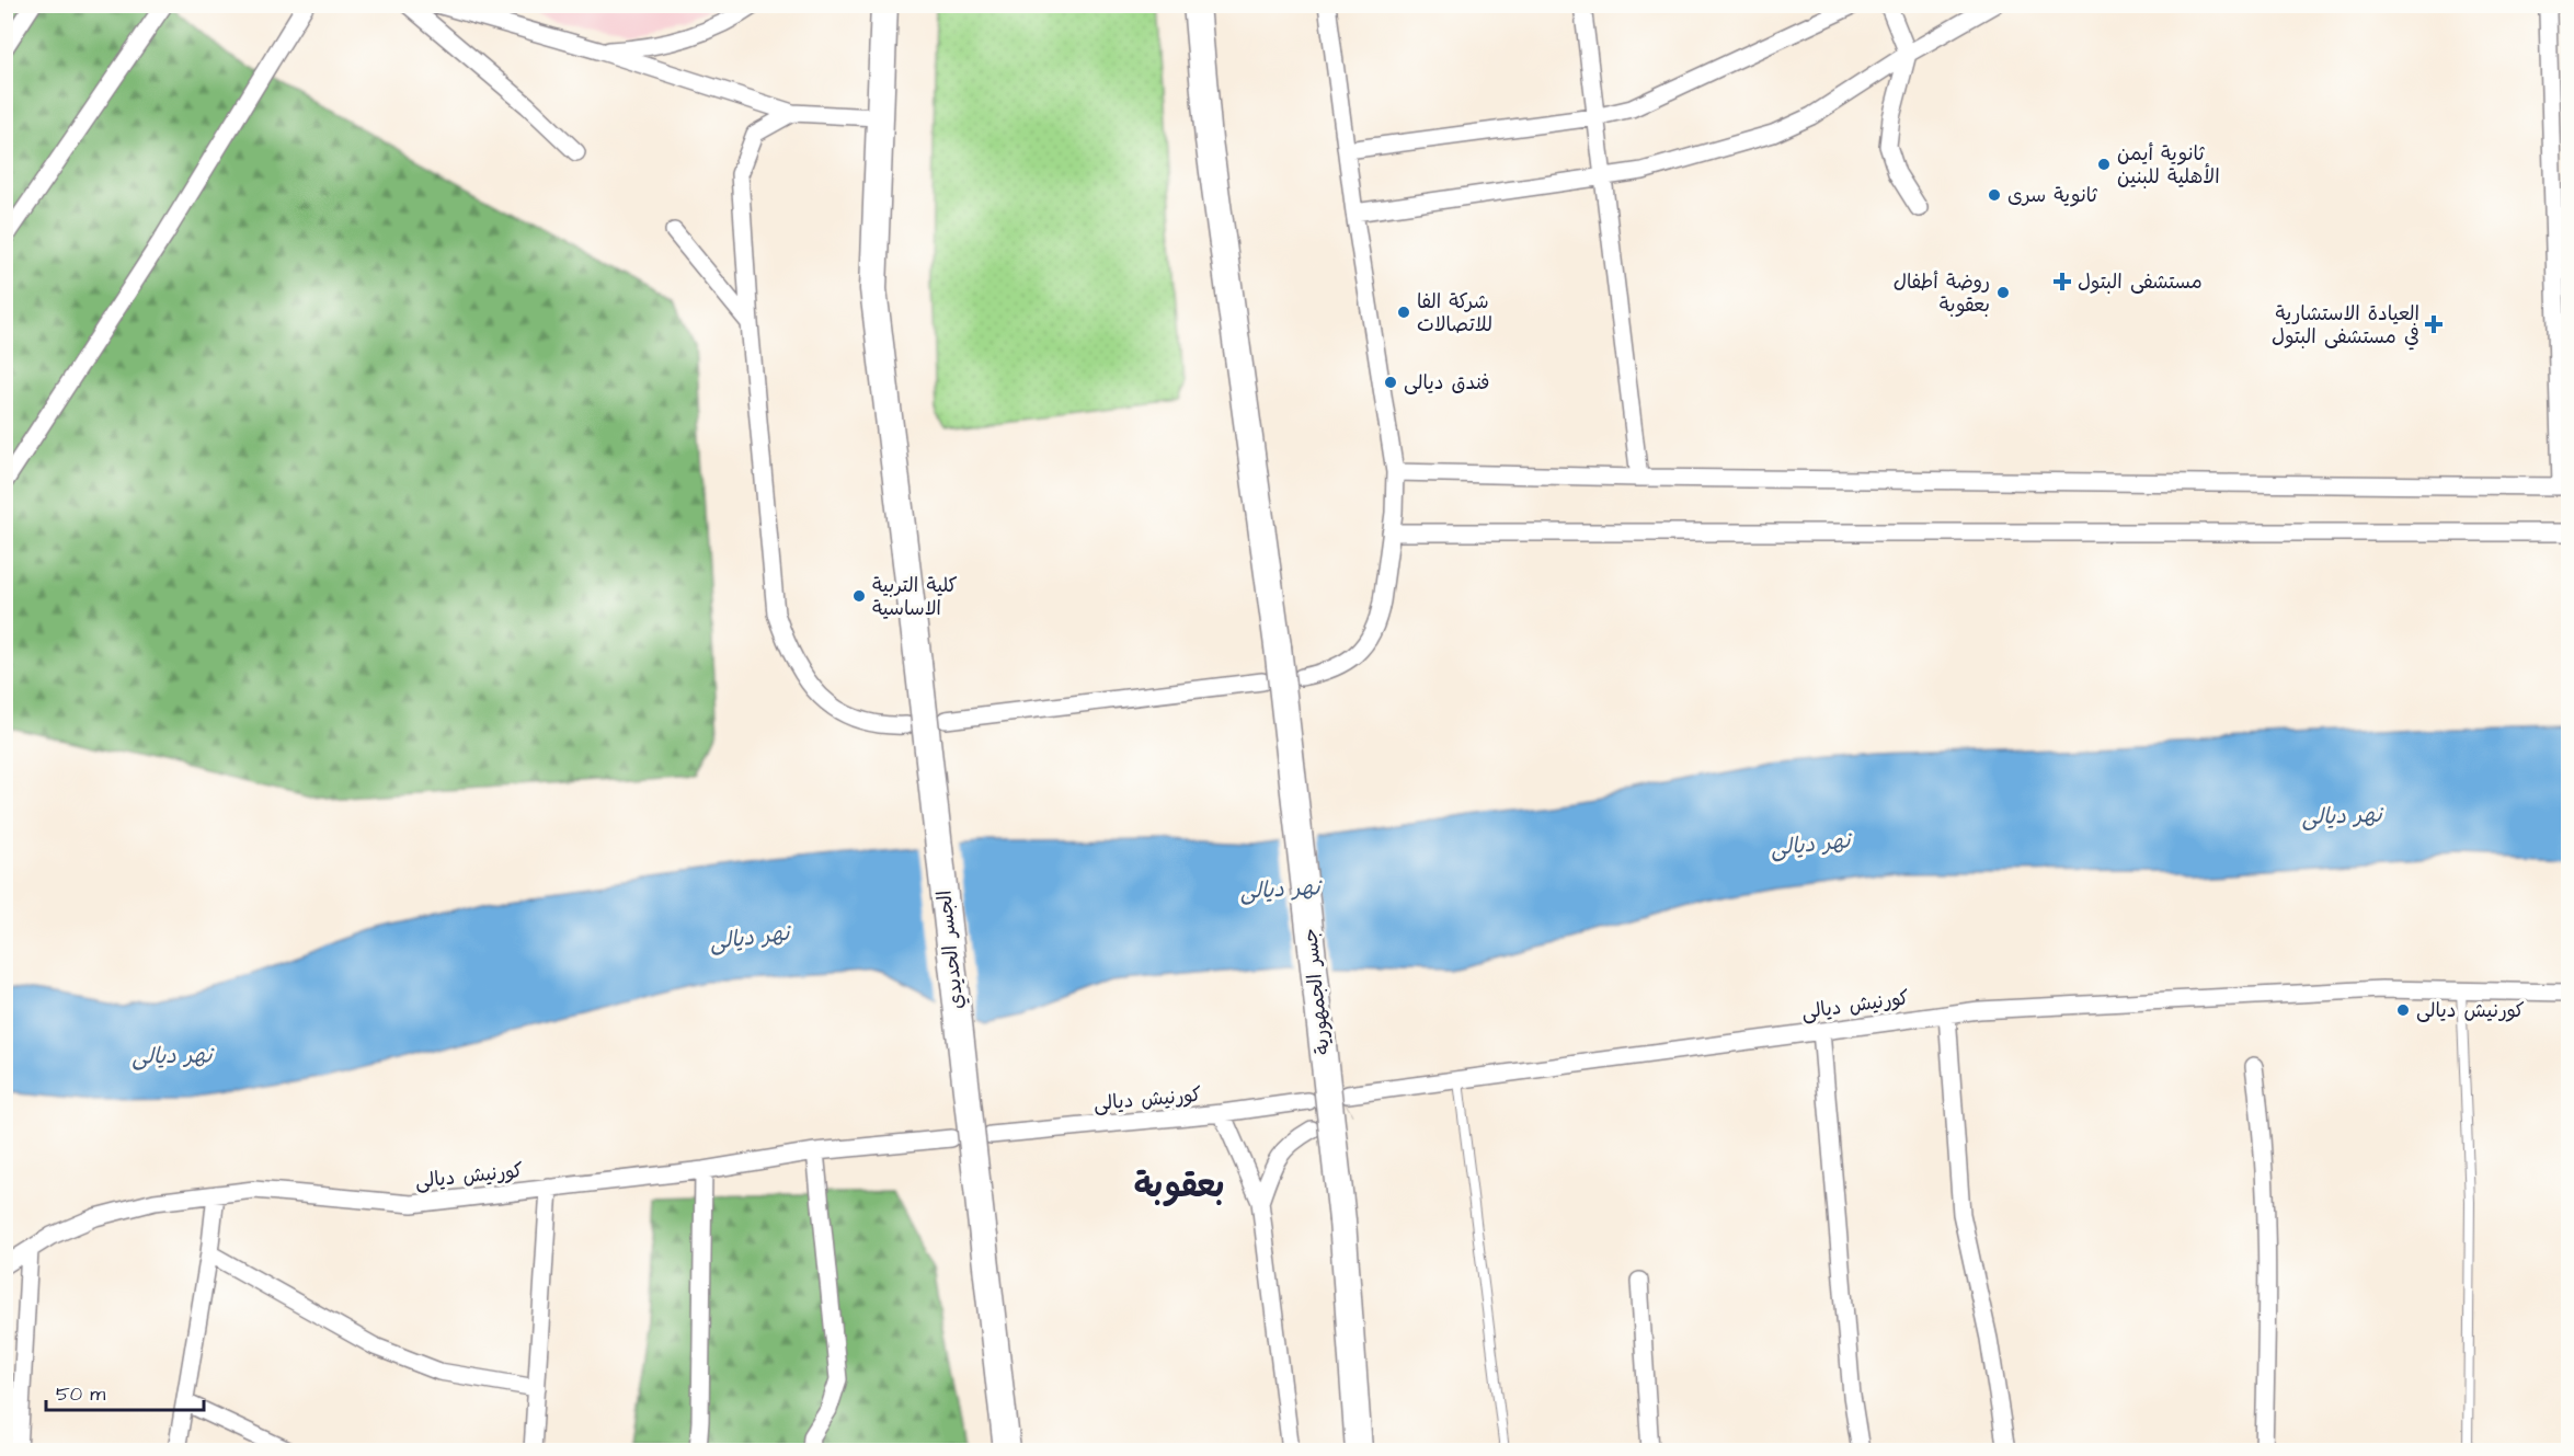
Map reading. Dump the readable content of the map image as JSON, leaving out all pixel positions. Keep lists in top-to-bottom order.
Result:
{
  "streets": {
    "main road": ["الجسر الحديدي", "جسر الجمهورية"],
    "street": ["كورنيش ديالى"]
  },
  "districts": ["بعقوبة"],
  "water": ["نهر ديالى"],
  "places": {
    "other": [
      "ثانوية أيمن الأهلية للبنين",
      "ثانوية سرى",
      "روضة أطفال بعقوبة",
      "شركة الفا للاتصالات",
      "فندق ديالى",
      "كلية التربية الاساسية",
      "كورنيش ديالى"
    ],
    "health": ["مستشفى البتول", "العيادة الاستشارية في مستشفى البتول"]
  },
  "scale_bar": "50 m"
}
